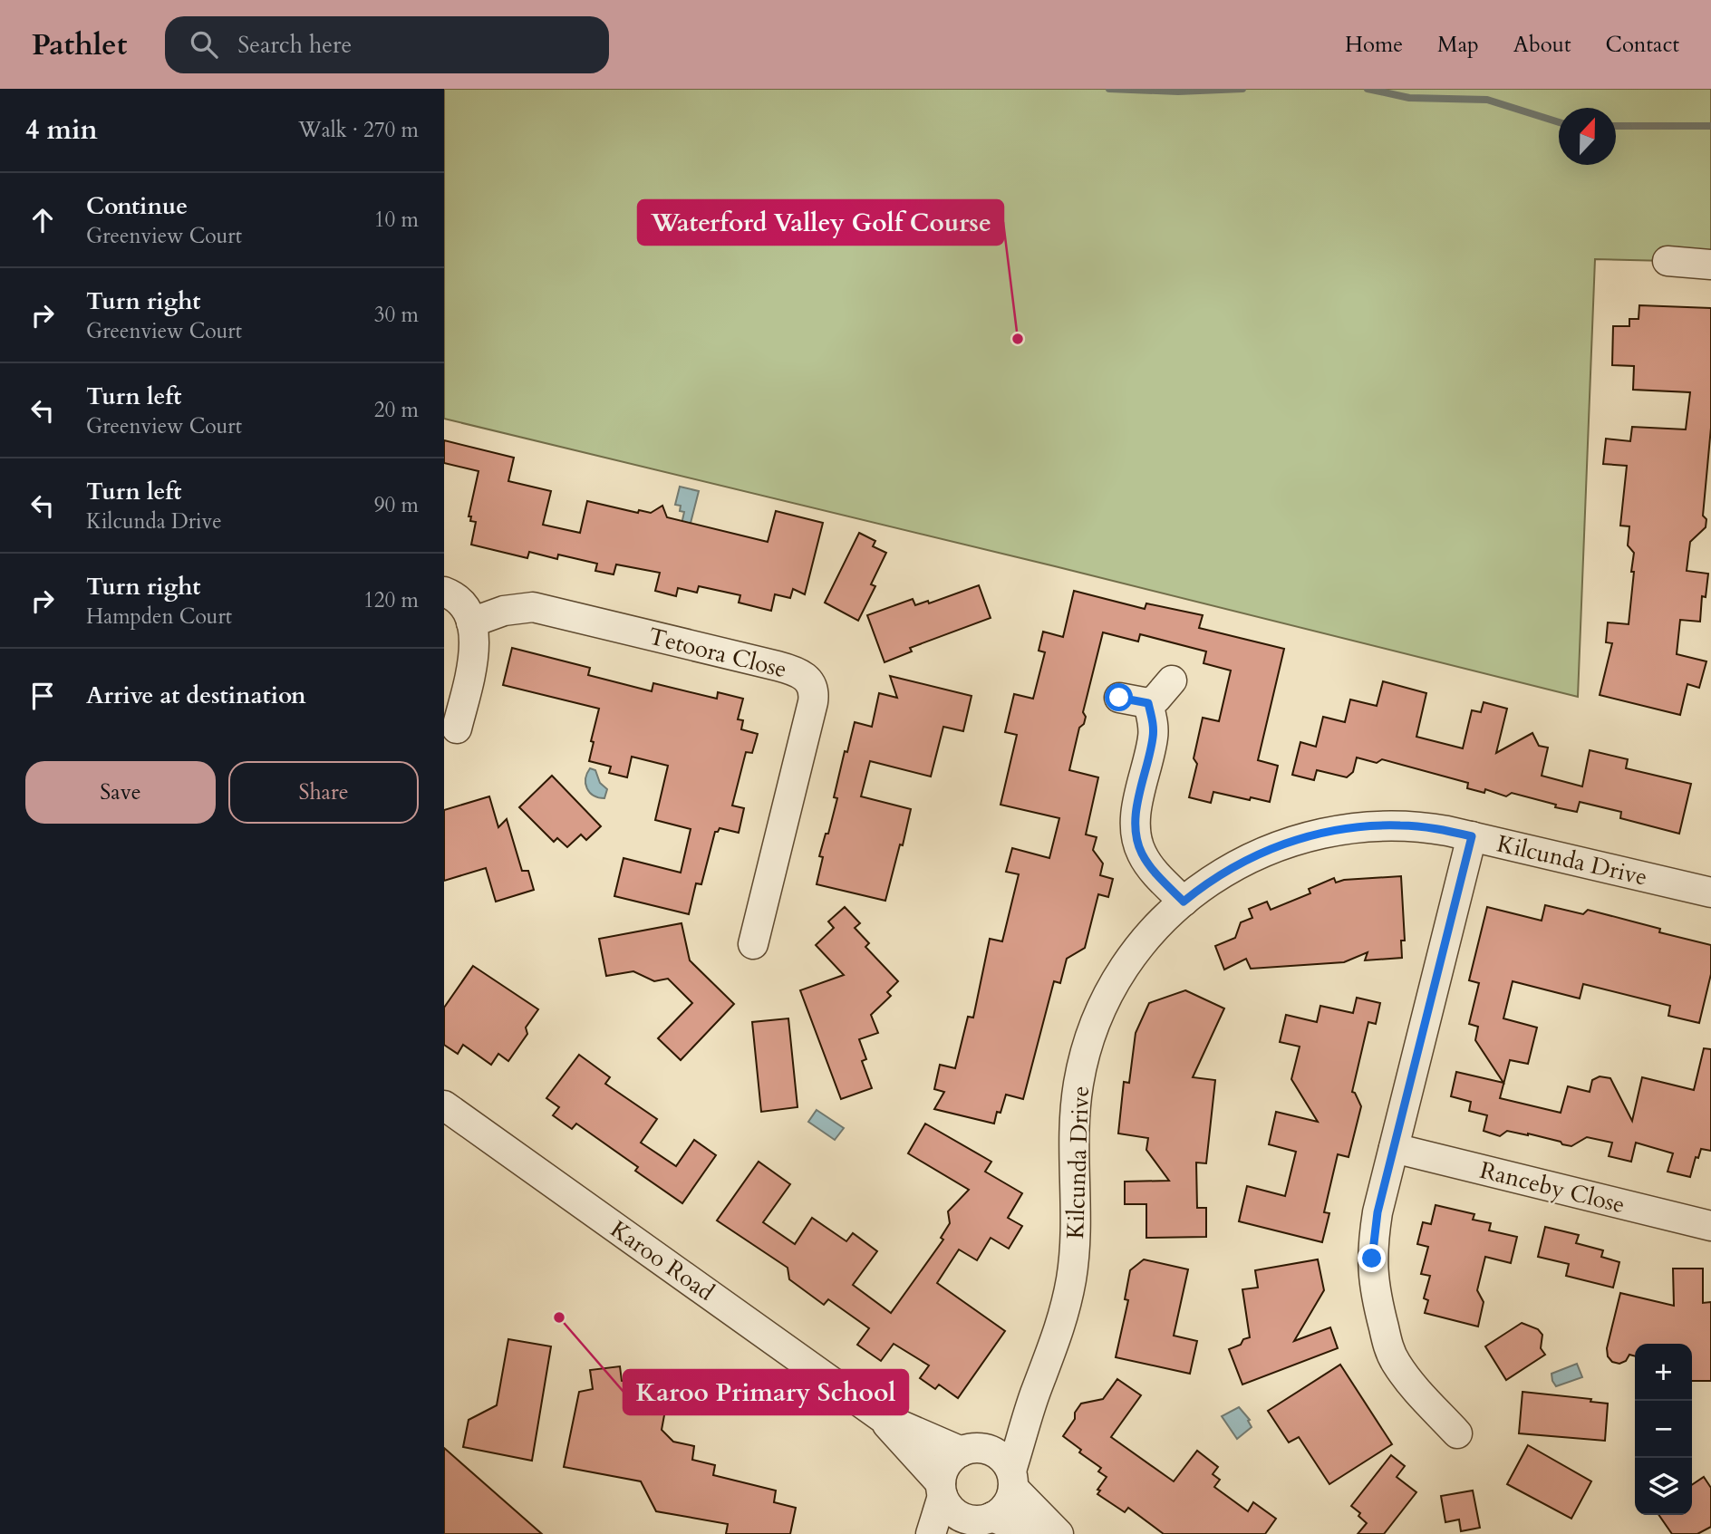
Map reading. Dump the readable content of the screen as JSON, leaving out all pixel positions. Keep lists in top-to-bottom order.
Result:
{
  "streets": {
    "street": [
      "Tetoora Close",
      "Kilcunda Drive",
      "Ranceby Close",
      "Karoo Road"
    ]
  },
  "crossings": [
    ["Kilcunda Drive", "Karoo Road"]
  ],
  "places": ["Waterford Valley Golf Course", "Karoo Primary School"],
  "north": "top",
  "page": {
    "header": "Pathlet",
    "search": "Search here",
    "nav": [
      "Home",
      "Map",
      "About",
      "Contact"
    ],
    "heading": ["4 min", "Walk · 270 m"],
    "list": [
      ["Continue", "Greenview Court", "10 m"],
      ["Turn right", "Greenview Court", "30 m"],
      ["Turn left", "Greenview Court", "20 m"],
      ["Turn left", "Kilcunda Drive", "90 m"],
      ["Turn right", "Hampden Court", "120 m"],
      "Arrive at destination"
    ],
    "buttons": ["Save", "Share"],
    "map_buttons": ["+", "−"]
  }
}
